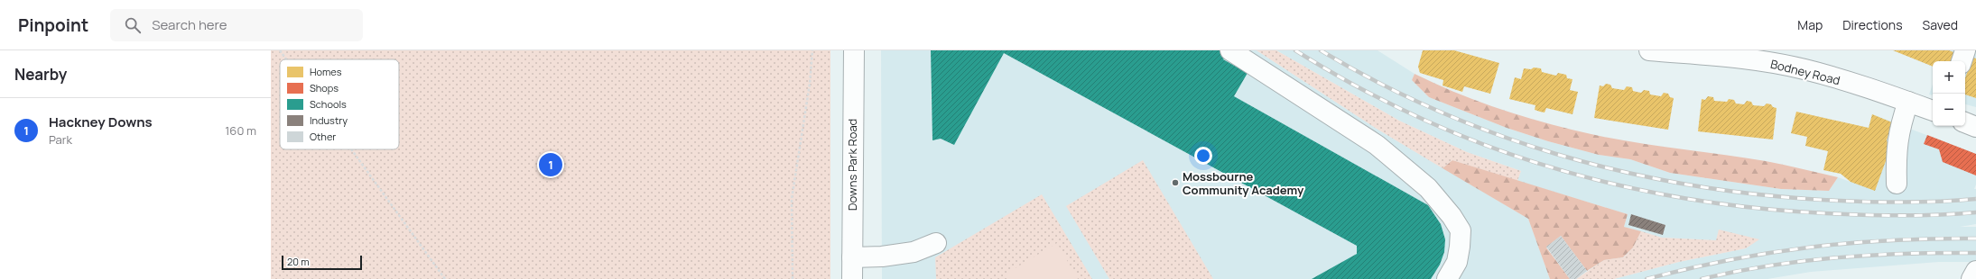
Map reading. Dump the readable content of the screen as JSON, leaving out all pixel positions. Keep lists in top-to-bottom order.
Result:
{
  "streets": {
    "street": ["Bodney Road", "Downs Park Road"]
  },
  "places": ["Mossbourne Community Academy"],
  "legend": [
    "Homes",
    "Shops",
    "Schools",
    "Industry",
    "Other"
  ],
  "scale_bar": "20 m",
  "page": {
    "header": "Pinpoint",
    "search": "Search here",
    "nav": ["Map", "Directions", "Saved"],
    "heading": "Nearby",
    "map_buttons": ["+", "−"],
    "list": [
      {
        "mark": "1",
        "name": "Hackney Downs",
        "note": "Park",
        "value": "160 m"
      }
    ],
    "pins": "1",
    "scale": "20 m"
  }
}
